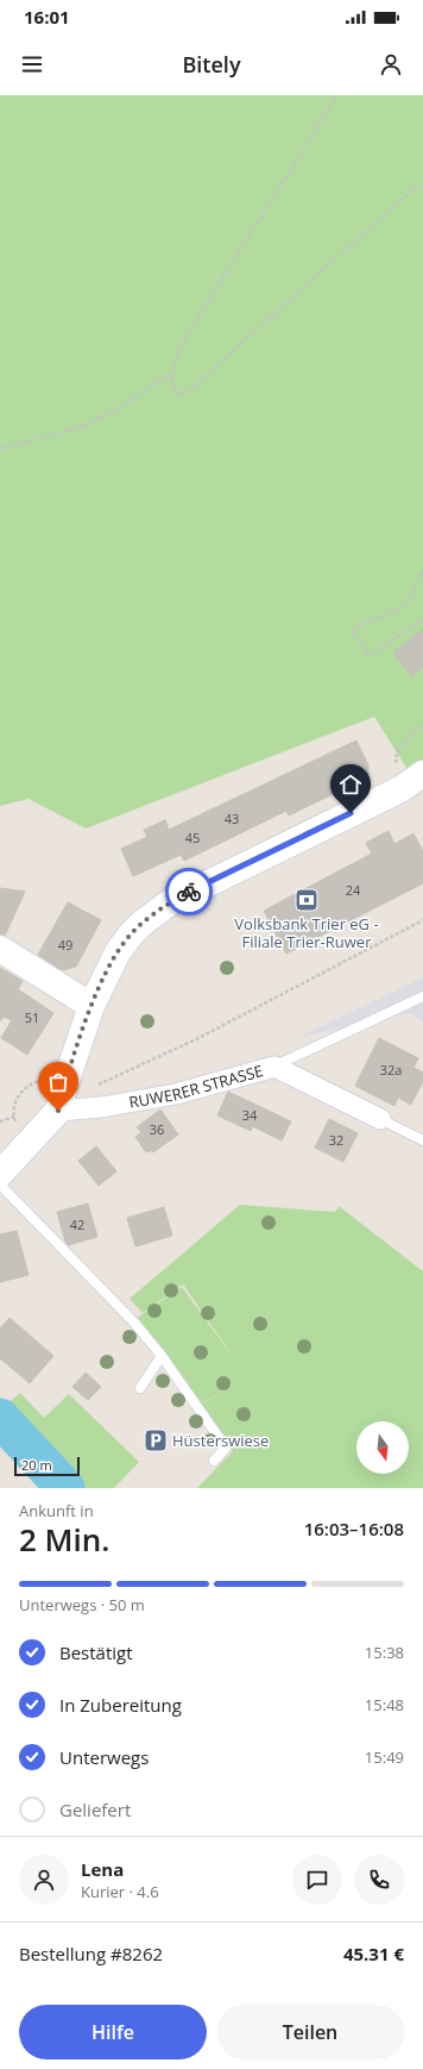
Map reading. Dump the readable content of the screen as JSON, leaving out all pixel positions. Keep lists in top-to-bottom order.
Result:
{
  "streets": {
    "street": ["RUWERER STRASSE"]
  },
  "places": {
    "bank": ["Volksbank Trier eG - Filiale Trier-Ruwer"],
    "parking": ["Hüsterswiese"]
  },
  "house_numbers": [
    "43",
    "45",
    "24",
    "49",
    "51",
    "32a",
    "34",
    "36",
    "32",
    "42"
  ],
  "scale_bar": "20 m",
  "north": "bottom",
  "page": {
    "status": "16:01",
    "header": "Bitely",
    "scale": "20 m",
    "heading": ["2 Min.", "Ankunft in", "16:03–16:08"],
    "panel": [
      "Lena",
      "Kurier · 4.6",
      "Bestellung #8262",
      "45.31 €"
    ],
    "bar": "Unterwegs · 50 m",
    "list": [
      ["Bestätigt", "15:38"],
      ["In Zubereitung", "15:48"],
      ["Unterwegs", "15:49"],
      "Geliefert"
    ],
    "buttons": ["Hilfe", "Teilen"]
  }
}
